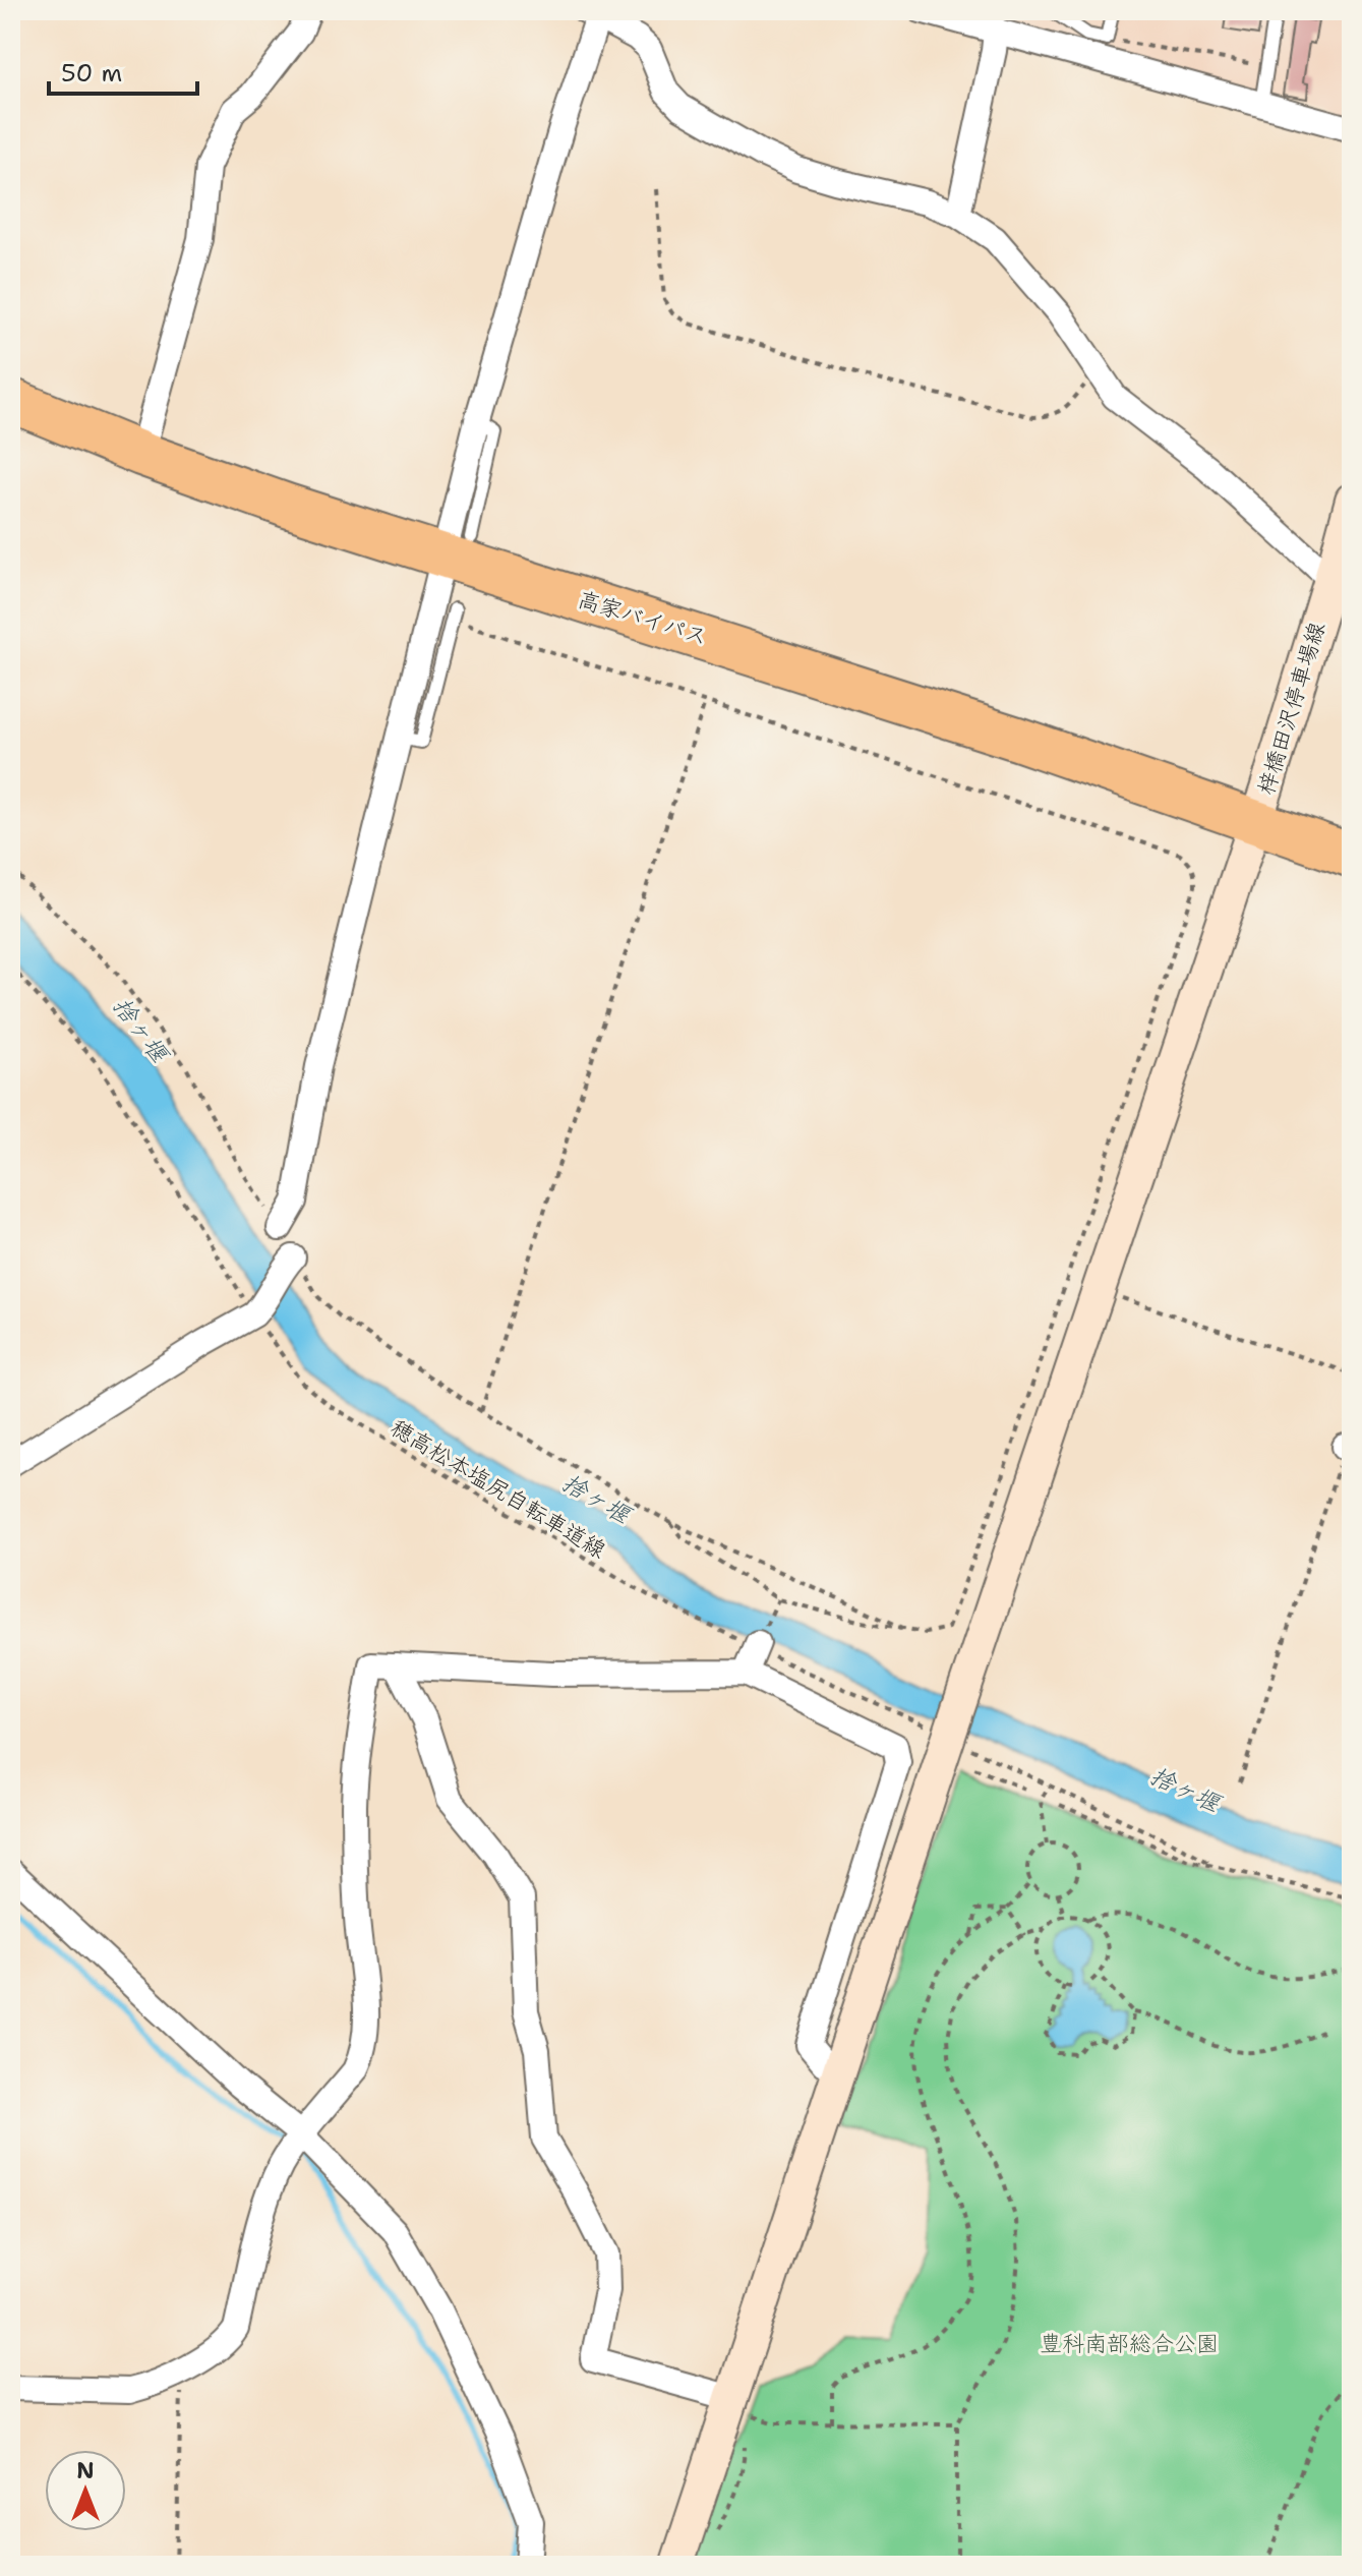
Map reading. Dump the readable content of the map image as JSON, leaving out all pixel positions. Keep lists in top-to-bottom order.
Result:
{
  "streets": {
    "highway": ["高家バイパス"],
    "street": ["梓橋田沢停車場線"],
    "path": ["穂高松本塩尻自転車道線"]
  },
  "crossings": [
    ["高家バイパス", "梓橋田沢停車場線"],
    ["梓橋田沢停車場線", "穂高松本塩尻自転車道線"]
  ],
  "water": ["捨ヶ堰"],
  "parks": ["豊科南部総合公園"],
  "scale_bar": "50 m",
  "north": "top"
}
